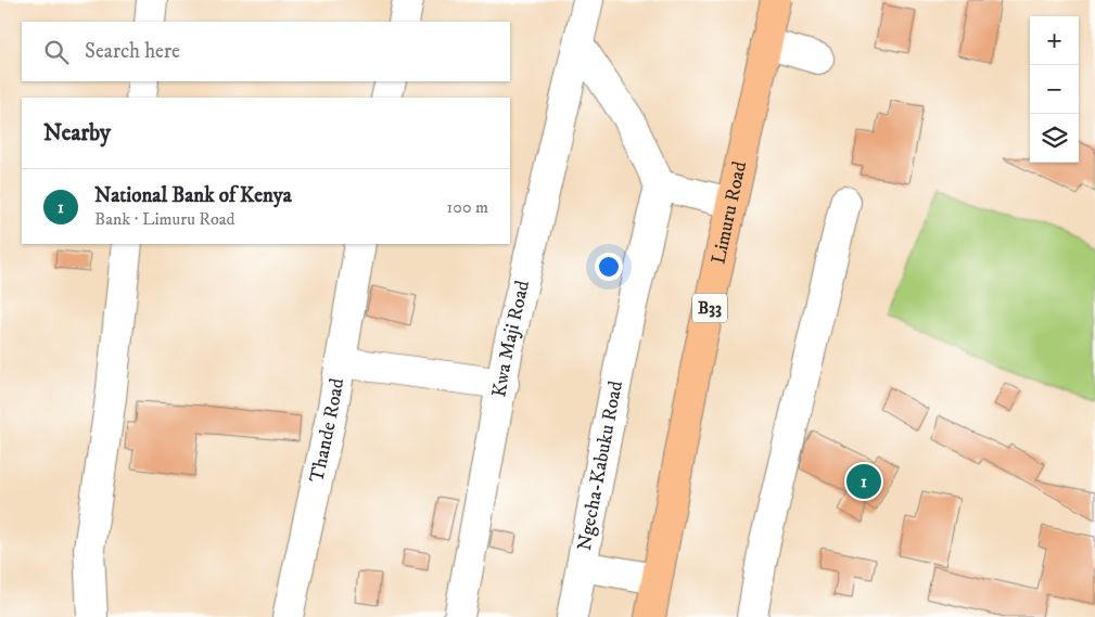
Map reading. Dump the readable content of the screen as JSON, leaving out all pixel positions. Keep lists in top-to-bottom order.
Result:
{
  "streets": {
    "highway": ["Limuru Road", "B33"],
    "street": ["Kwa Maji Road", "Thande Road", "Ngecha-Kabuku Road"]
  },
  "page": {
    "map_buttons": ["+", "−"],
    "search": "Search here",
    "heading": "Nearby",
    "list": [
      {
        "mark": "1",
        "name": "National Bank of Kenya",
        "note": "Bank · Limuru Road",
        "value": "100 m"
      }
    ],
    "pins": "1"
  }
}
